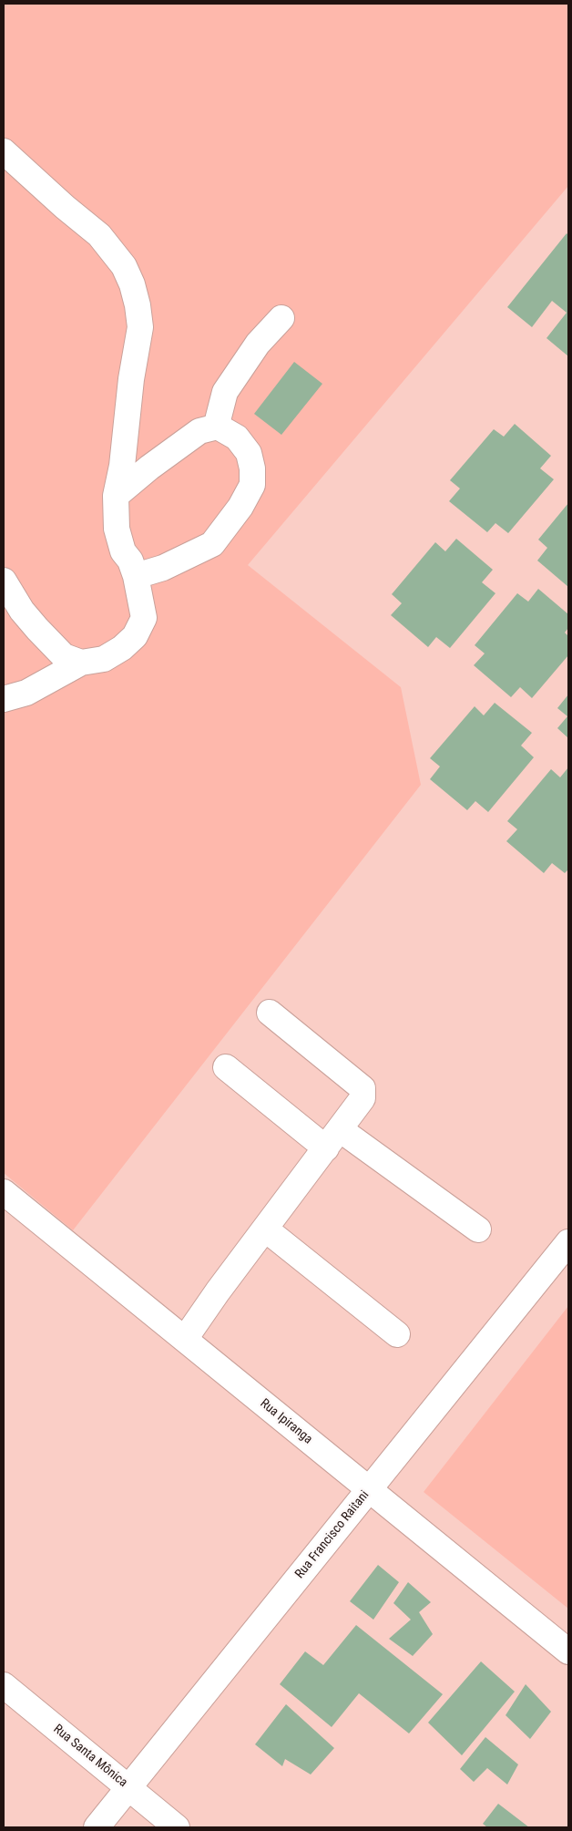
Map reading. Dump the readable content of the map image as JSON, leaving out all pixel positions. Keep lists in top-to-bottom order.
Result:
{
  "streets": {
    "main road": ["Rua Ipiranga", "Rua Francisco Raitani", "Rua Santa Mônica"]
  },
  "crossings": [
    ["Rua Ipiranga", "Rua Francisco Raitani"],
    ["Rua Francisco Raitani", "Rua Santa Mônica"]
  ]
}
